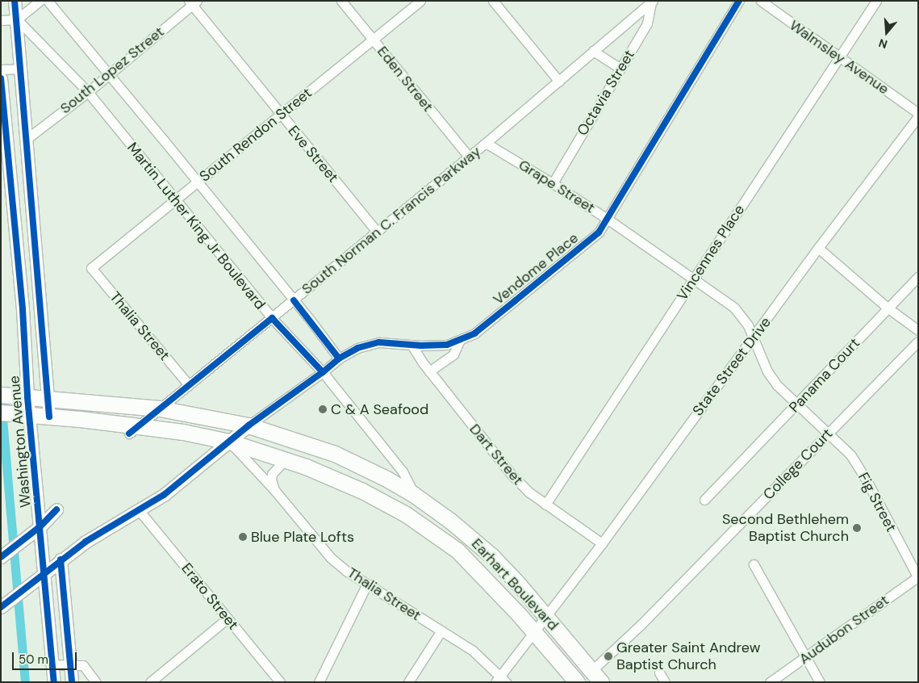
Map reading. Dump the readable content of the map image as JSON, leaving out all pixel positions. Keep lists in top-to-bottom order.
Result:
{
  "streets": {
    "main road": ["Earhart Boulevard"],
    "street": [
      "Walmsley Avenue",
      "South Lopez Street",
      "Eden Street",
      "Octavia Street",
      "South Rendon Street",
      "Eve Street",
      "Grape Street",
      "South Norman C. Francis Parkway",
      "Martin Luther King Jr Boulevard",
      "Vincennes Place",
      "Vendome Place",
      "Thalia Street",
      "State Street Drive",
      "Panama Court",
      "Washington Avenue",
      "Dart Street",
      "College Court",
      "Fig Street",
      "Erato Street",
      "Audubon Street"
    ]
  },
  "crossings": [
    ["Walmsley Avenue", "Vincennes Place"],
    ["South Lopez Street", "Eve Street"],
    ["South Lopez Street", "Martin Luther King Jr Boulevard"],
    ["Eden Street", "South Rendon Street"],
    ["Eden Street", "South Norman C. Francis Parkway"],
    ["Octavia Street", "Grape Street"],
    ["Octavia Street", "South Norman C. Francis Parkway"],
    ["South Rendon Street", "Eve Street"],
    ["South Rendon Street", "Martin Luther King Jr Boulevard"],
    ["South Rendon Street", "Thalia Street"],
    ["Eve Street", "South Norman C. Francis Parkway"],
    ["Grape Street", "South Norman C. Francis Parkway"],
    ["Grape Street", "Vincennes Place"],
    ["Grape Street", "Vendome Place"],
    ["Grape Street", "State Street Drive"],
    ["Grape Street", "Panama Court"],
    ["Grape Street", "College Court"],
    ["Grape Street", "Fig Street"],
    ["South Norman C. Francis Parkway", "Martin Luther King Jr Boulevard"],
    ["South Norman C. Francis Parkway", "Thalia Street"],
    ["South Norman C. Francis Parkway", "Earhart Boulevard"],
    ["Martin Luther King Jr Boulevard", "Vendome Place"],
    ["Martin Luther King Jr Boulevard", "Earhart Boulevard"],
    ["Vincennes Place", "Dart Street"],
    ["Vendome Place", "Dart Street"],
    ["Vendome Place", "Earhart Boulevard"],
    ["Thalia Street", "State Street Drive"],
    ["Thalia Street", "Earhart Boulevard"],
    ["State Street Drive", "Dart Street"],
    ["State Street Drive", "Earhart Boulevard"],
    ["Washington Avenue", "Earhart Boulevard"],
    ["College Court", "Fig Street"],
    ["College Court", "Earhart Boulevard"],
    ["Fig Street", "Audubon Street"]
  ],
  "places": [
    "C & A Seafood",
    "Second Bethlehem Baptist Church",
    "Blue Plate Lofts",
    "Greater Saint Andrew Baptist Church"
  ],
  "scale_bar": "50 m",
  "north": "bottom"
}
